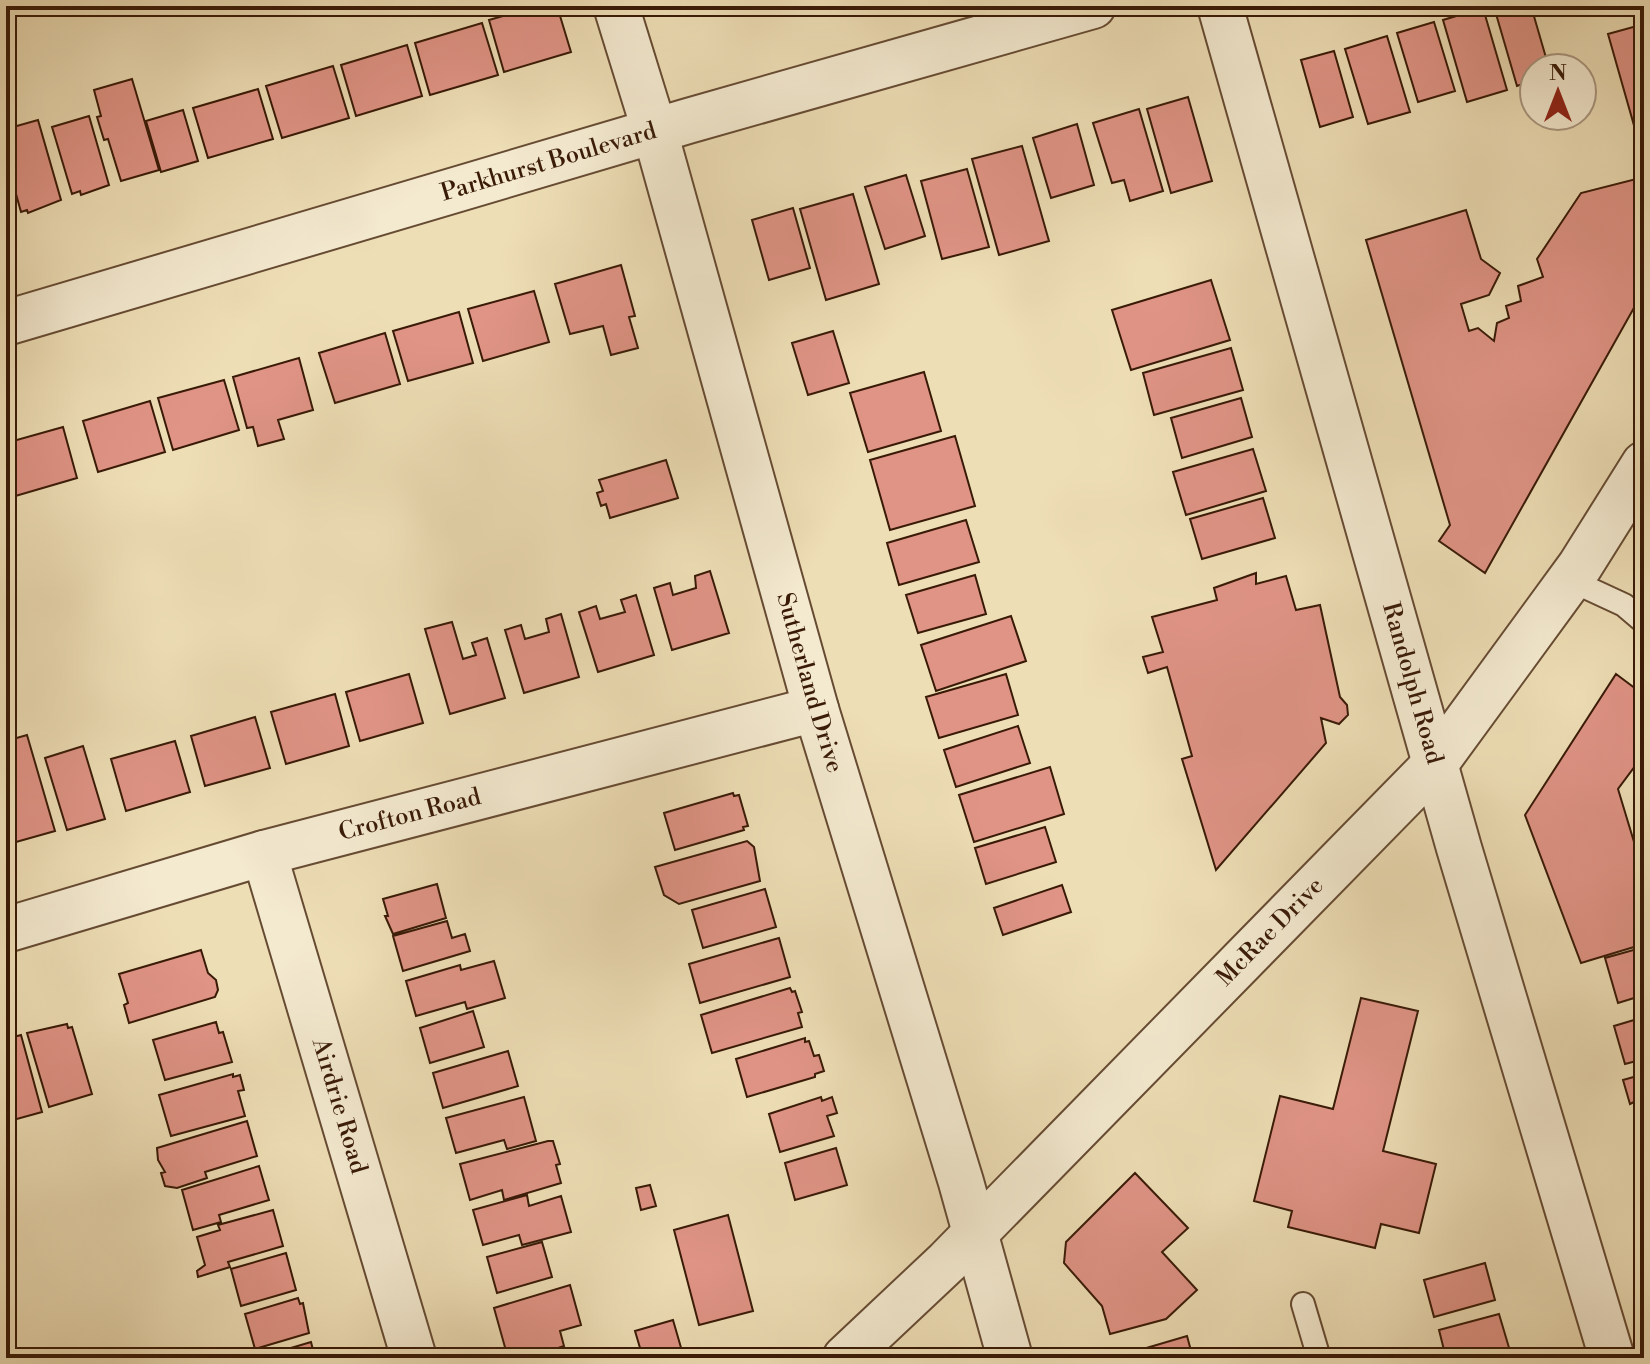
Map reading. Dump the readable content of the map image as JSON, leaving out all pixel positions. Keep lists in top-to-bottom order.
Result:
{
  "streets": {
    "street": [
      "Parkhurst Boulevard",
      "Sutherland Drive",
      "Randolph Road",
      "Crofton Road",
      "McRae Drive",
      "Airdrie Road"
    ]
  },
  "crossings": [
    ["Parkhurst Boulevard", "Sutherland Drive"],
    ["Sutherland Drive", "Crofton Road"],
    ["Sutherland Drive", "McRae Drive"],
    ["Randolph Road", "McRae Drive"],
    ["Crofton Road", "Airdrie Road"]
  ],
  "north": "top"
}
